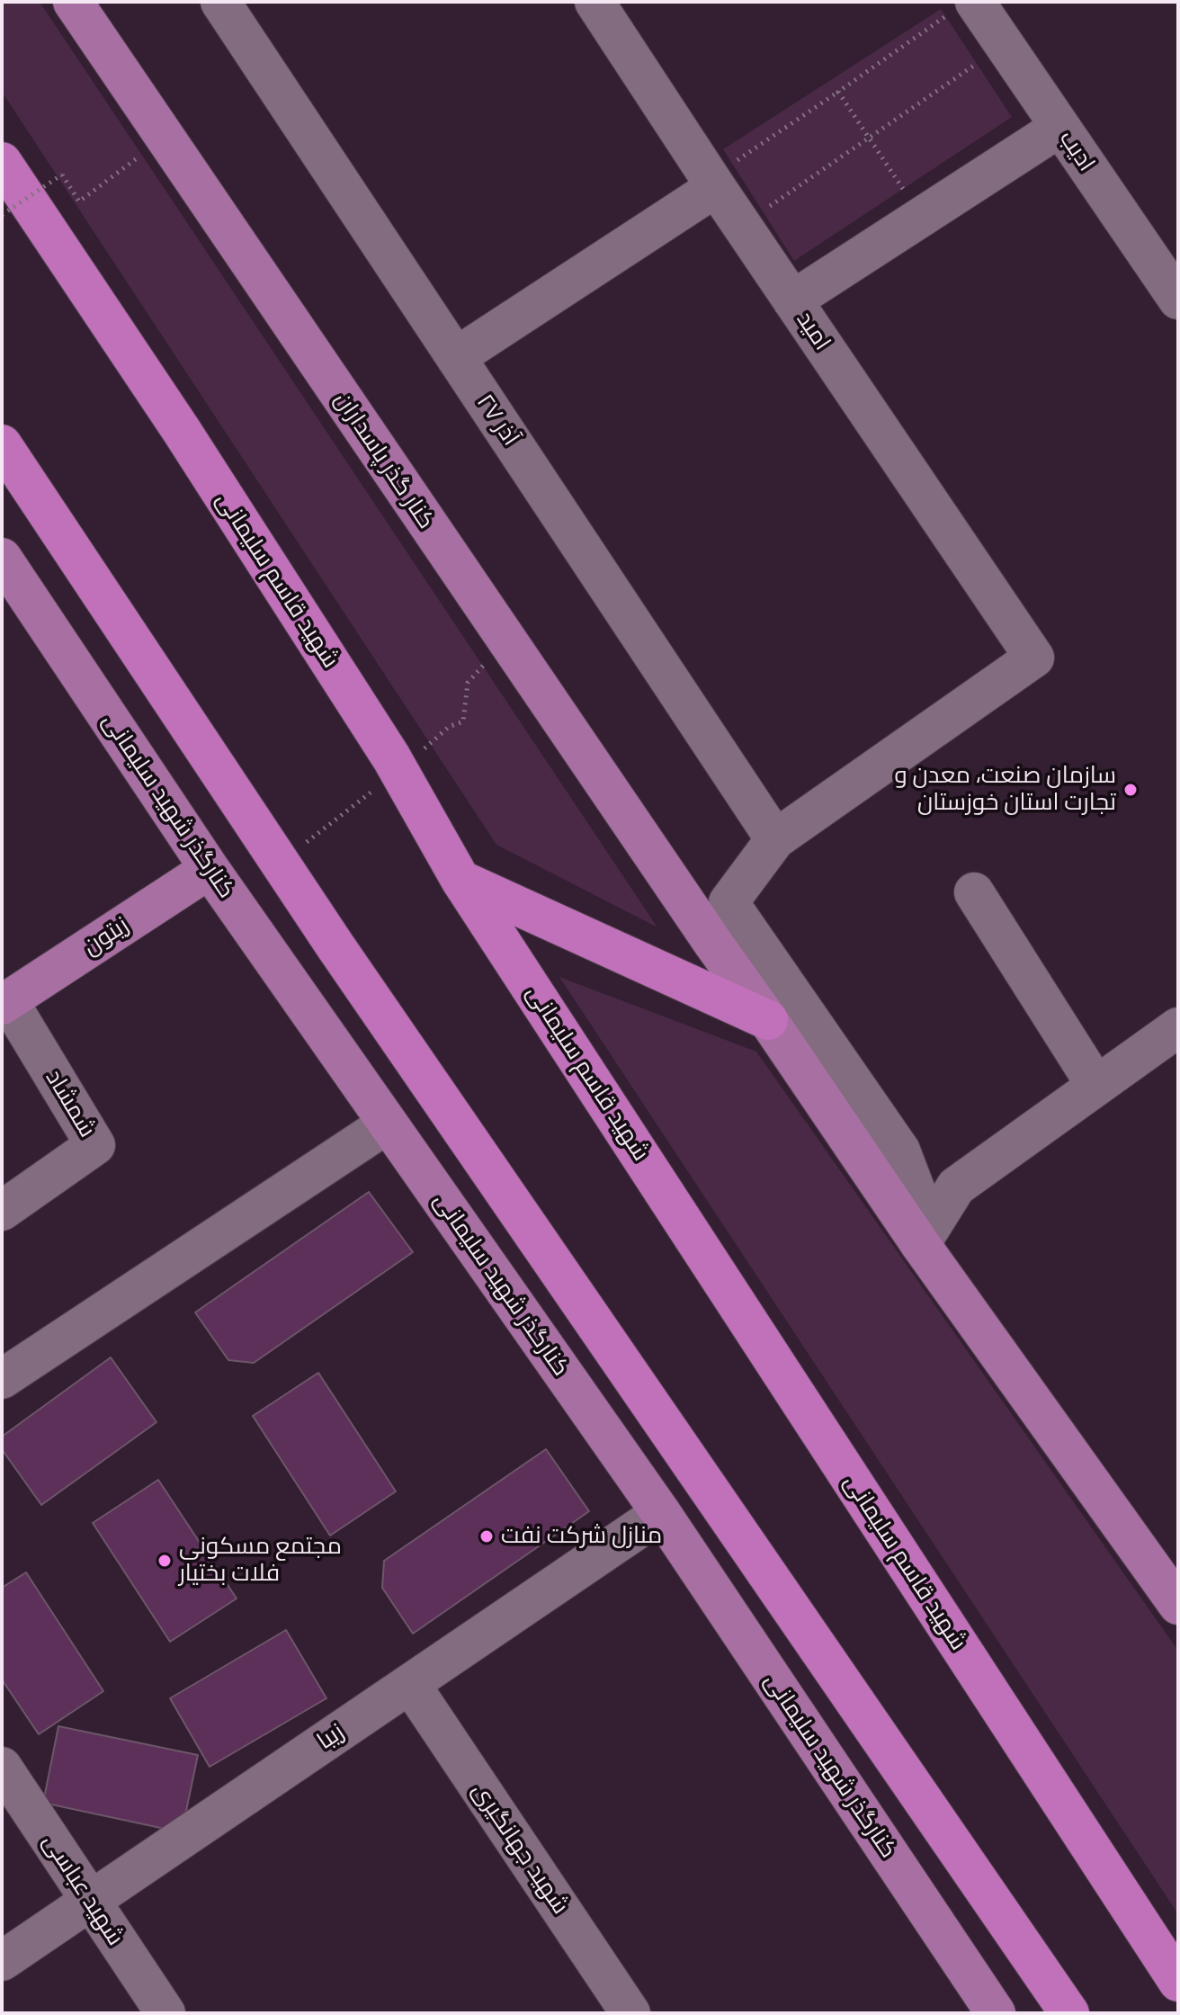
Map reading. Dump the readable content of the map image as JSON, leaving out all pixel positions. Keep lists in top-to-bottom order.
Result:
{
  "streets": {
    "highway": ["شهید قاسم سلیمانی"],
    "main road": ["کنار گذر پاسداران", "کنارگذر شهید سلیمانی", "زیتون"],
    "street": [
      "ادیب",
      "امید",
      "آذر ۲۷",
      "شمشاد",
      "زیبا",
      "شهید جهانگیری",
      "شهید عباسی"
    ]
  },
  "crossings": [
    ["امید", "آذر ۲۷"],
    ["کنارگذر شهید سلیمانی", "زیتون"],
    ["کنارگذر شهید سلیمانی", "زیبا"],
    ["زیتون", "شمشاد"],
    ["زیبا", "شهید جهانگیری"],
    ["زیبا", "شهید عباسی"]
  ],
  "places": ["سازمان صنعت، معدن و تجارت استان خوزستان", "منازل شرکت نفت", "مجتمع مسکونی فلات بختیار"]
}
